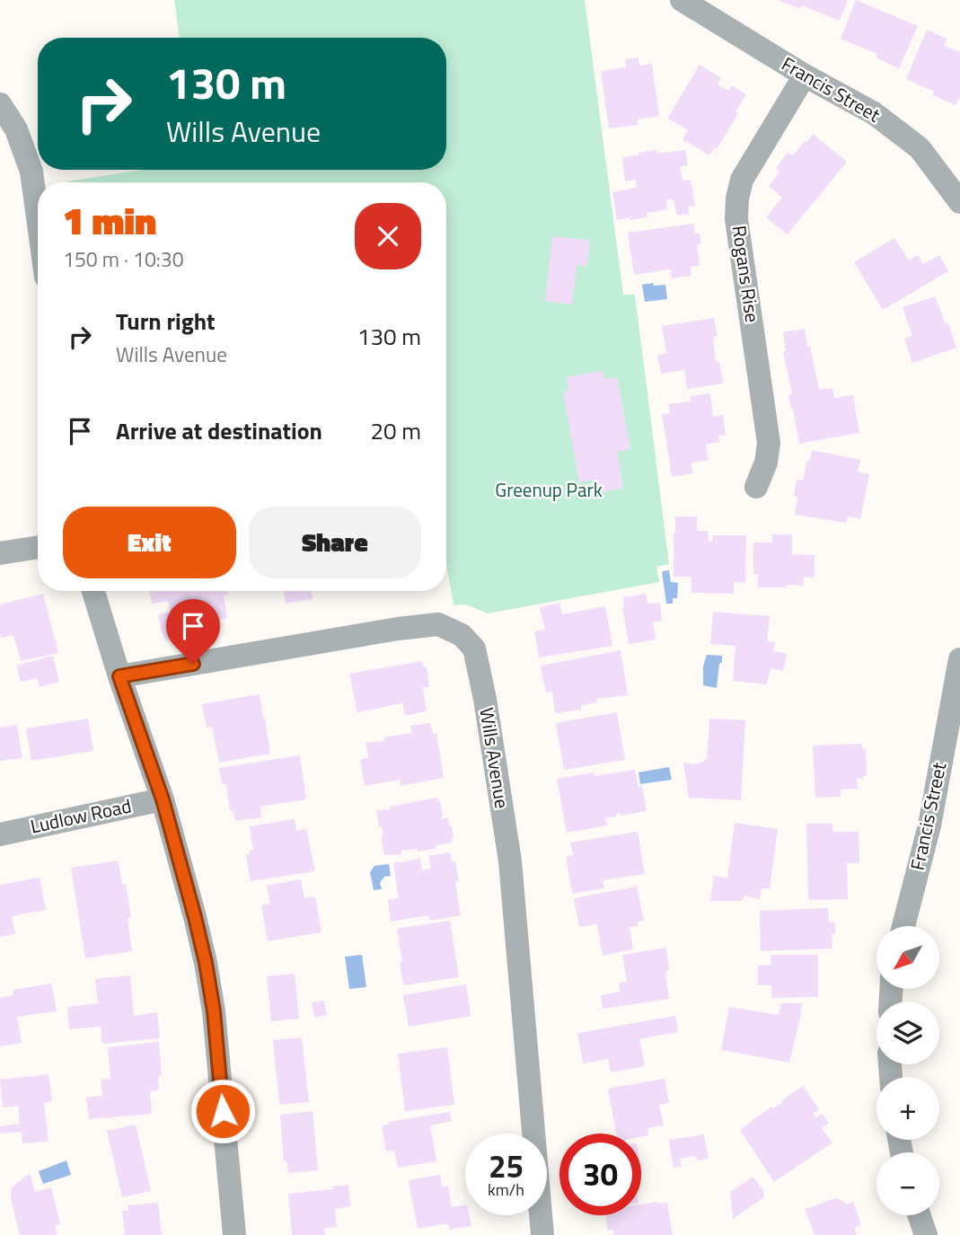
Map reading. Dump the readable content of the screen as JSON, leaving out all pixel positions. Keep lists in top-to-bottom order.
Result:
{
  "streets": {
    "street": [
      "Francis Street",
      "Rogans Rise",
      "Wills Avenue",
      "Ludlow Road"
    ]
  },
  "crossings": [
    ["Francis Street", "Rogans Rise"]
  ],
  "parks": ["Greenup Park"],
  "north": "bottom left",
  "page": {
    "turn": ["130 m", "Wills Avenue"],
    "heading": ["1 min", "150 m · 10:30"],
    "list": [
      {
        "name": "Turn right",
        "note": "Wills Avenue",
        "value": "130 m"
      },
      {
        "name": "Arrive at destination",
        "value": "20 m"
      }
    ],
    "buttons": ["Exit", "Share"],
    "map_buttons": ["+", "−"],
    "speed": "25 km/h",
    "limit": "30"
  }
}
